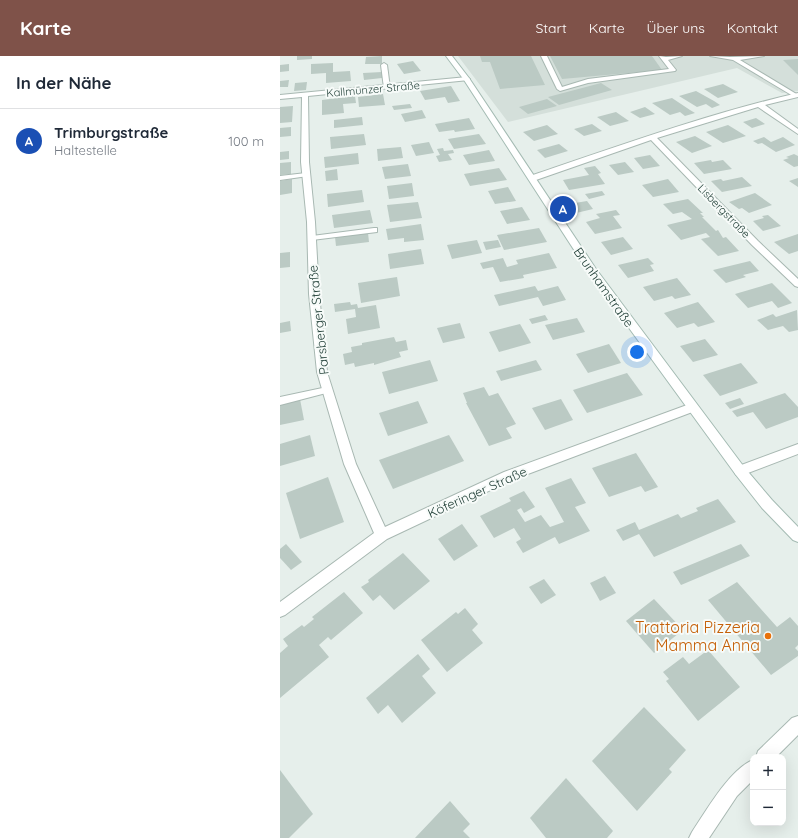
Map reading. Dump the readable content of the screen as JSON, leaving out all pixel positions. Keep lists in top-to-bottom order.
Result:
{
  "streets": {
    "street": [
      "Kallmünzer Straße",
      "Lisbergstraße",
      "Brunhamstraße",
      "Parsberger Straße",
      "Köferinger Straße"
    ]
  },
  "crossings": [
    ["Kallmünzer Straße", "Brunhamstraße"],
    ["Kallmünzer Straße", "Parsberger Straße"],
    ["Brunhamstraße", "Köferinger Straße"],
    ["Parsberger Straße", "Köferinger Straße"]
  ],
  "places": ["Trattoria Pizzeria Mamma Anna"],
  "page": {
    "header": "Karte",
    "nav": [
      "Start",
      "Karte",
      "Über uns",
      "Kontakt"
    ],
    "heading": "In der Nähe",
    "list": [
      {
        "mark": "A",
        "name": "Trimburgstraße",
        "note": "Haltestelle",
        "value": "100 m"
      }
    ],
    "pins": "A",
    "map_buttons": ["+", "−"]
  }
}
